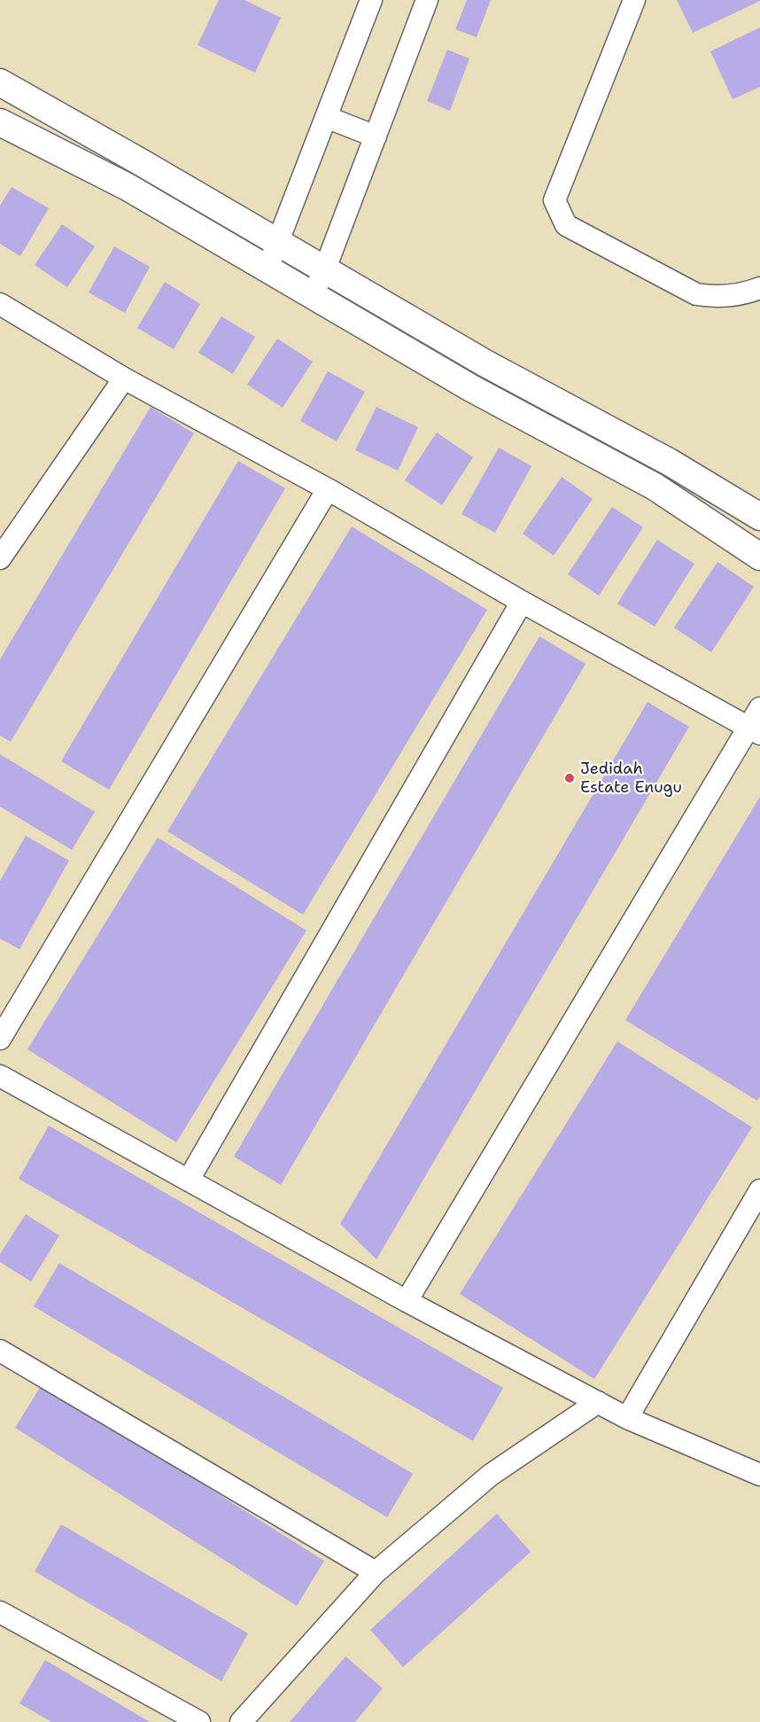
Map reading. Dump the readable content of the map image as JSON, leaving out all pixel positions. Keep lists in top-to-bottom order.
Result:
{
  "places": ["Jedidah Estate Enugu"]
}
